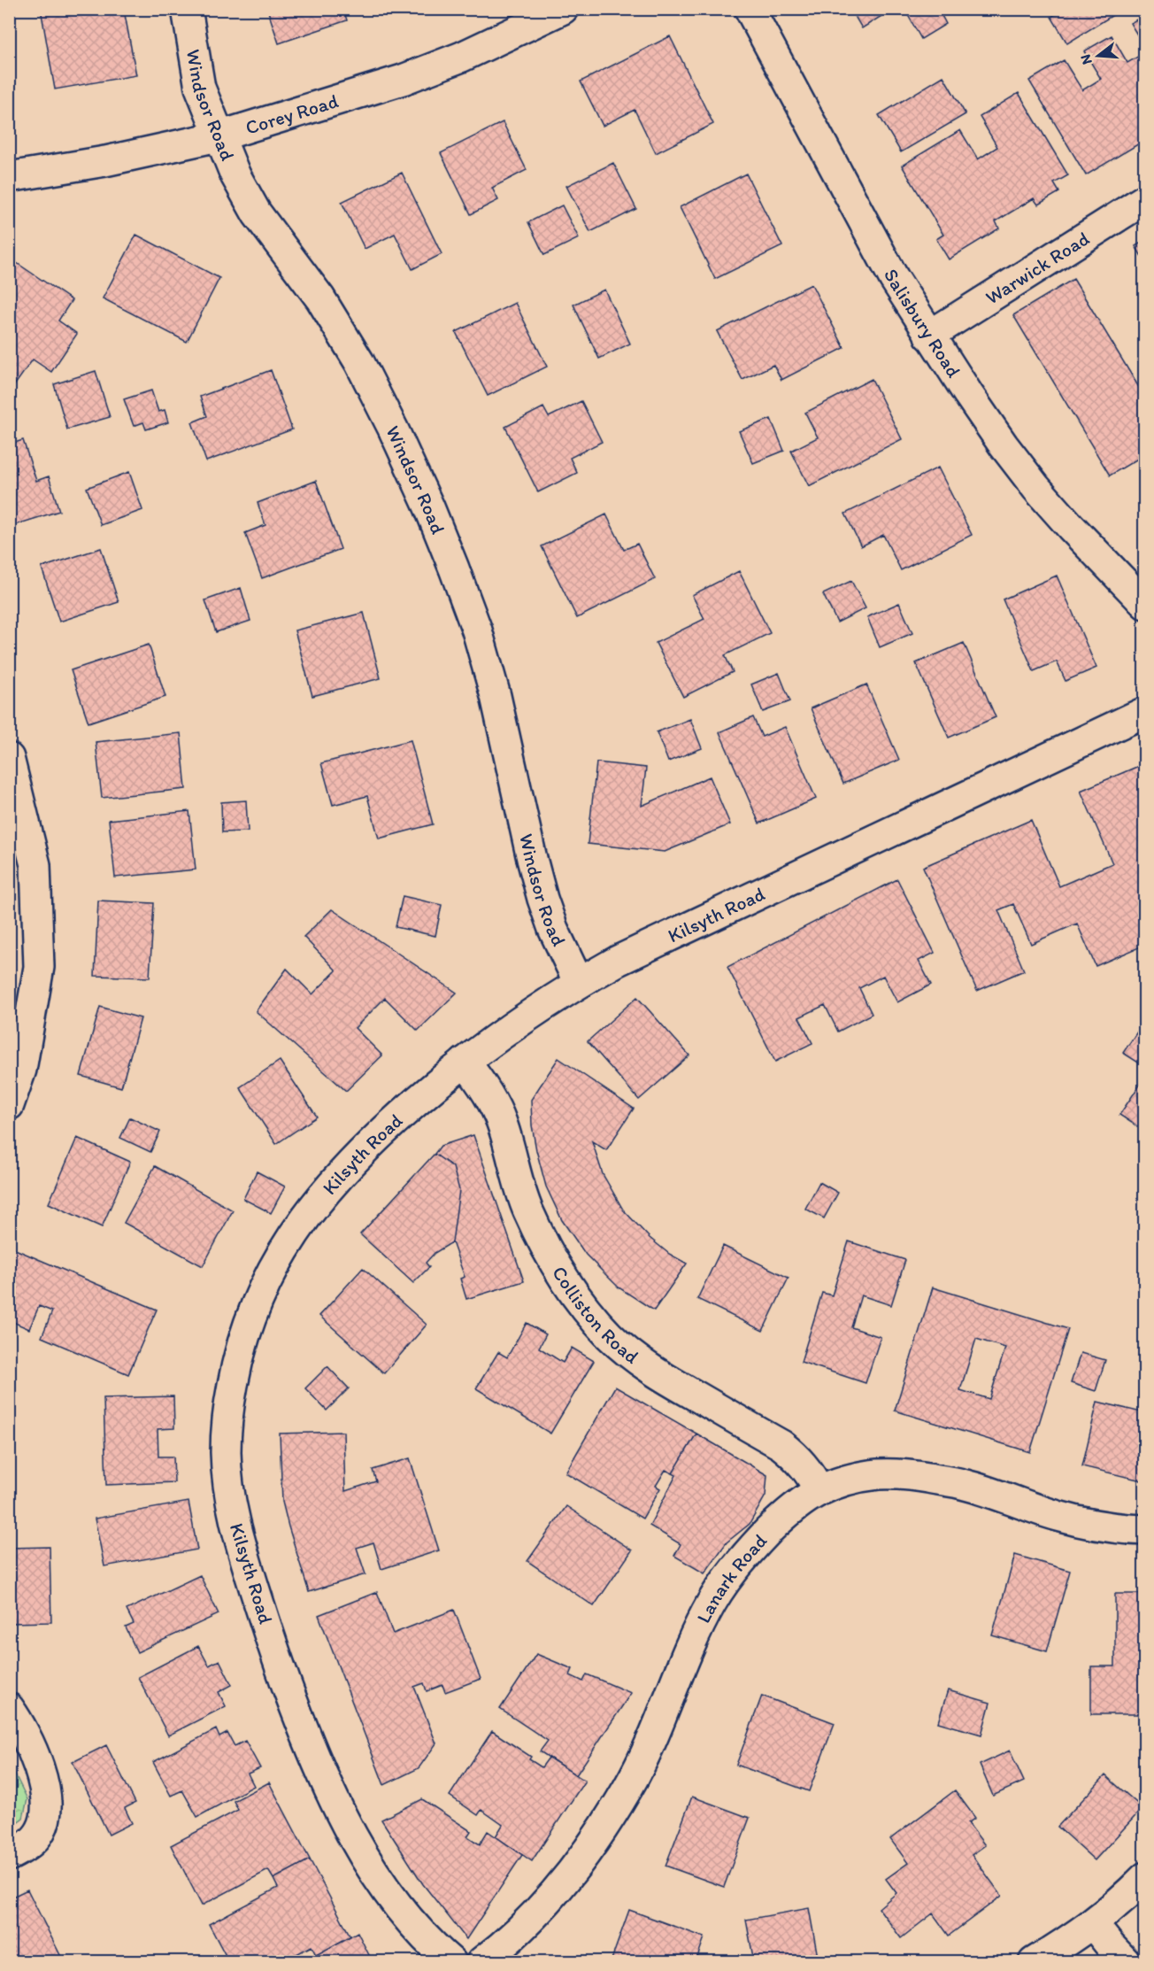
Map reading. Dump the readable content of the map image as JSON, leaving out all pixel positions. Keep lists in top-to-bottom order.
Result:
{
  "streets": {
    "street": [
      "Windsor Road",
      "Corey Road",
      "Warwick Road",
      "Salisbury Road",
      "Kilsyth Road",
      "Colliston Road",
      "Lanark Road"
    ]
  },
  "crossings": [
    ["Windsor Road", "Corey Road"],
    ["Windsor Road", "Kilsyth Road"],
    ["Warwick Road", "Salisbury Road"],
    ["Kilsyth Road", "Colliston Road"],
    ["Colliston Road", "Lanark Road"]
  ],
  "north": "left"
}
